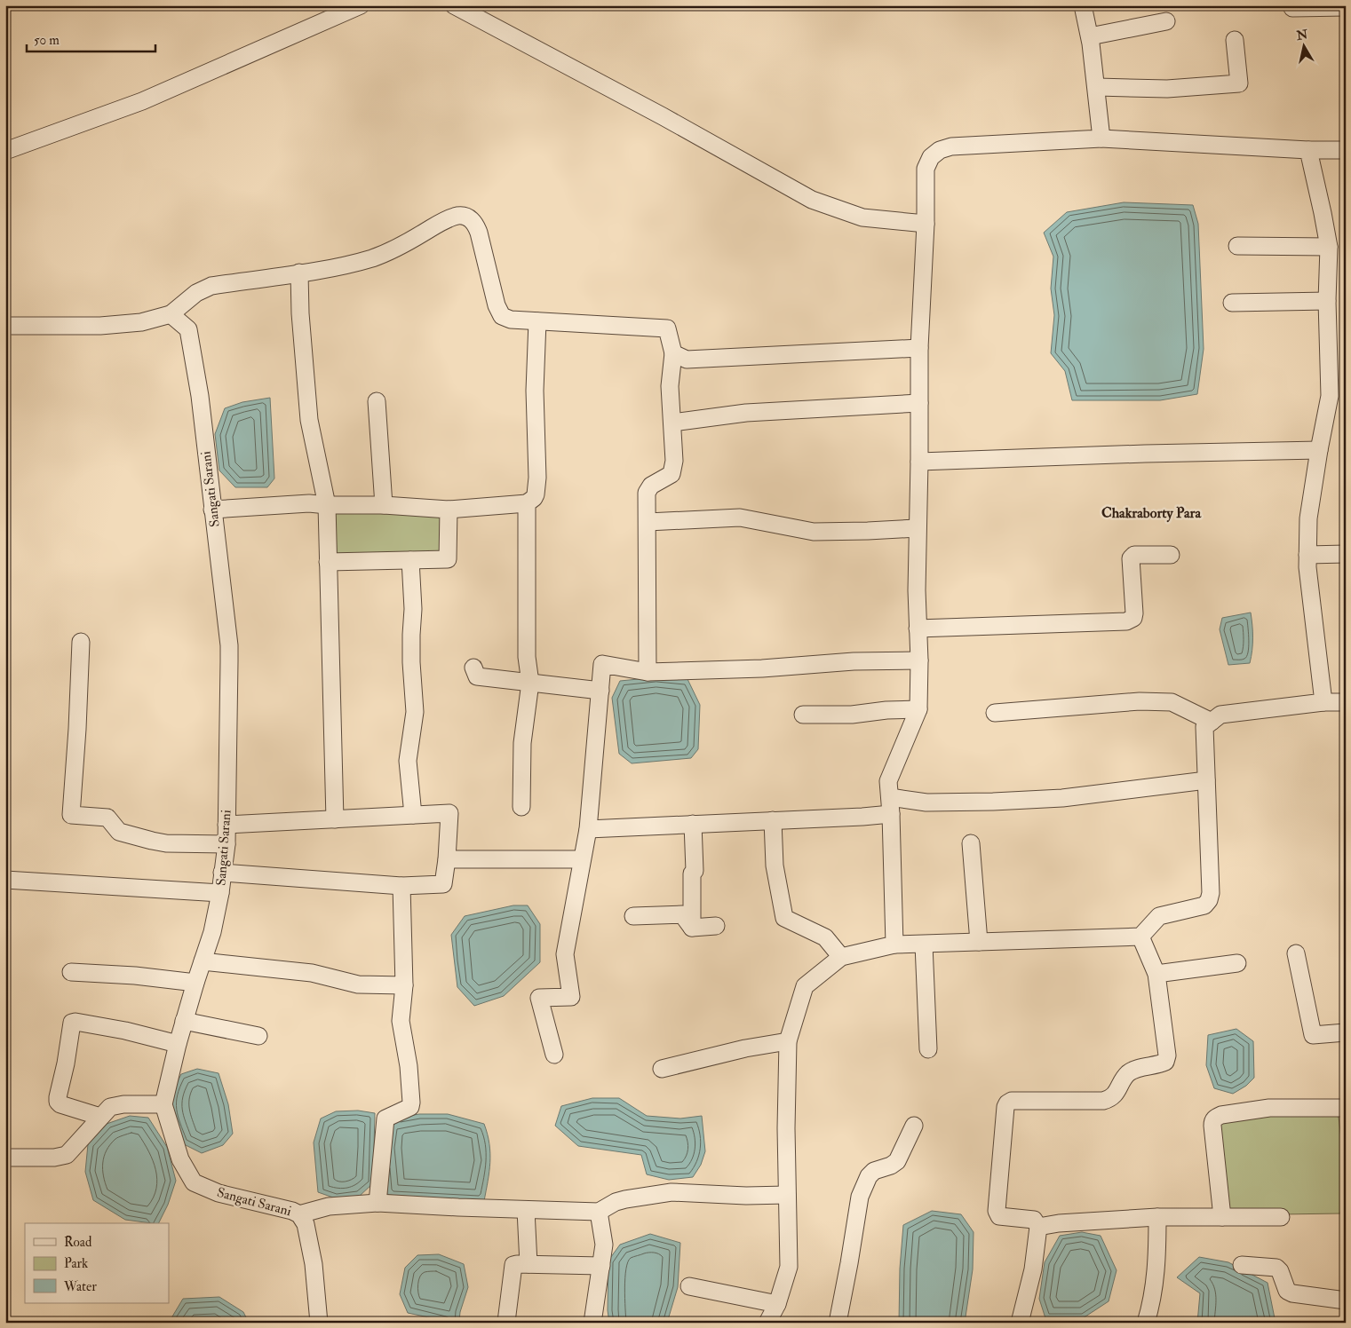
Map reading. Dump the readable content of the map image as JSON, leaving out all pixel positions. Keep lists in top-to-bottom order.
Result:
{
  "streets": {
    "street": ["Sangati Sarani"]
  },
  "districts": ["Chakraborty Para"],
  "legend": ["Road", "Park", "Water"],
  "scale_bar": "50 m",
  "north": "top"
}
